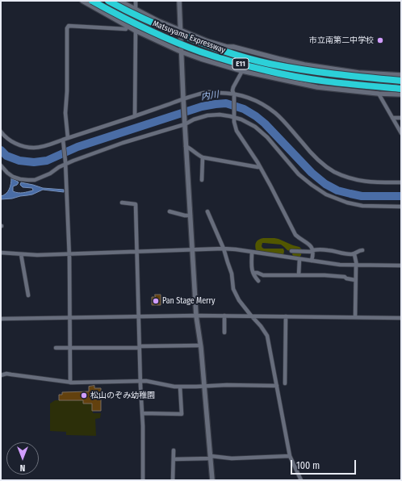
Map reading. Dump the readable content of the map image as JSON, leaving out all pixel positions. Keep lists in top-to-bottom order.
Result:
{
  "streets": {
    "highway": ["Matsuyama Expressway", "E11"]
  },
  "water": ["内川"],
  "places": ["市立南第二中学校", "Pan Stage Merry", "松山のぞみ幼稚園"],
  "scale_bar": "100 m",
  "north": "bottom"
}
